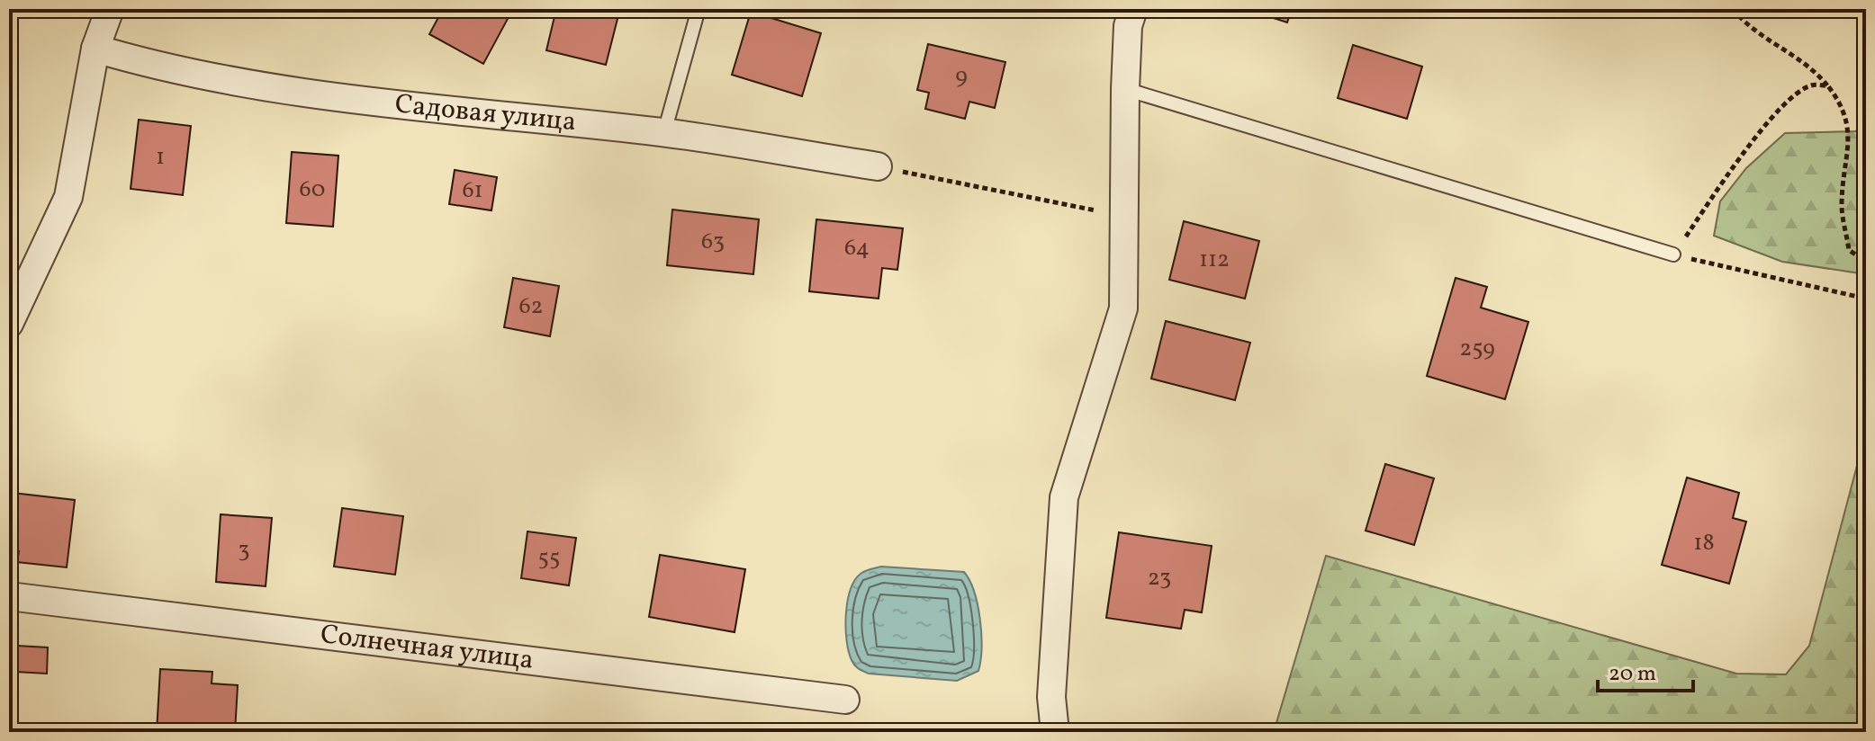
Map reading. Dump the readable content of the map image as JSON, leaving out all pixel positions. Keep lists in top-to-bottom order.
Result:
{
  "streets": {
    "street": ["Садовая улица", "Солнечная улица"]
  },
  "house_numbers": [
    "9",
    "1",
    "60",
    "61",
    "63",
    "64",
    "112",
    "62",
    "259",
    "18",
    "3",
    "55",
    "23"
  ],
  "scale_bar": "20 m"
}
